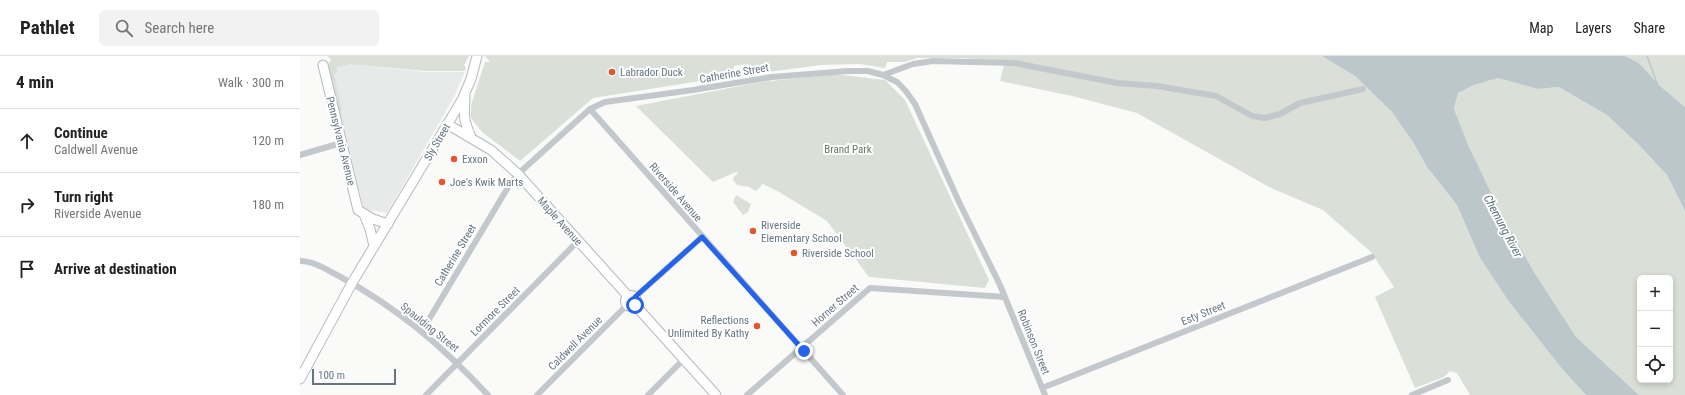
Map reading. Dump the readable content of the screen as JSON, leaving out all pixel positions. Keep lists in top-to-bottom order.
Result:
{
  "streets": {
    "main road": ["Pennsylvania Avenue", "Sly Street", "Maple Avenue"],
    "street": [
      "Catherine Street",
      "Riverside Avenue",
      "Horner Street",
      "Lormore Street",
      "Esty Street",
      "Spaulding Street",
      "Robinson Street",
      "Caldwell Avenue"
    ]
  },
  "crossings": [
    ["Catherine Street", "Riverside Avenue"],
    ["Catherine Street", "Maple Avenue"],
    ["Catherine Street", "Horner Street"],
    ["Catherine Street", "Spaulding Street"],
    ["Catherine Street", "Robinson Street"],
    ["Sly Street", "Maple Avenue"],
    ["Riverside Avenue", "Horner Street"],
    ["Riverside Avenue", "Caldwell Avenue"],
    ["Maple Avenue", "Lormore Street"],
    ["Maple Avenue", "Caldwell Avenue"],
    ["Horner Street", "Robinson Street"],
    ["Lormore Street", "Spaulding Street"],
    ["Esty Street", "Robinson Street"]
  ],
  "water": ["Chemung River"],
  "parks": ["Brand Park"],
  "places": [
    "Labrador Duck",
    "Exxon",
    "Joe's Kwik Marts",
    "Riverside Elementary School",
    "Riverside School",
    "Reflections Unlimited By Kathy"
  ],
  "scale_bar": "100 m",
  "page": {
    "header": "Pathlet",
    "search": "Search here",
    "nav": ["Map", "Layers", "Share"],
    "heading": ["4 min", "Walk · 300 m"],
    "list": [
      ["Continue", "Caldwell Avenue", "120 m"],
      ["Turn right", "Riverside Avenue", "180 m"],
      "Arrive at destination"
    ],
    "map_buttons": ["+", "−"],
    "scale": "100 m"
  }
}
